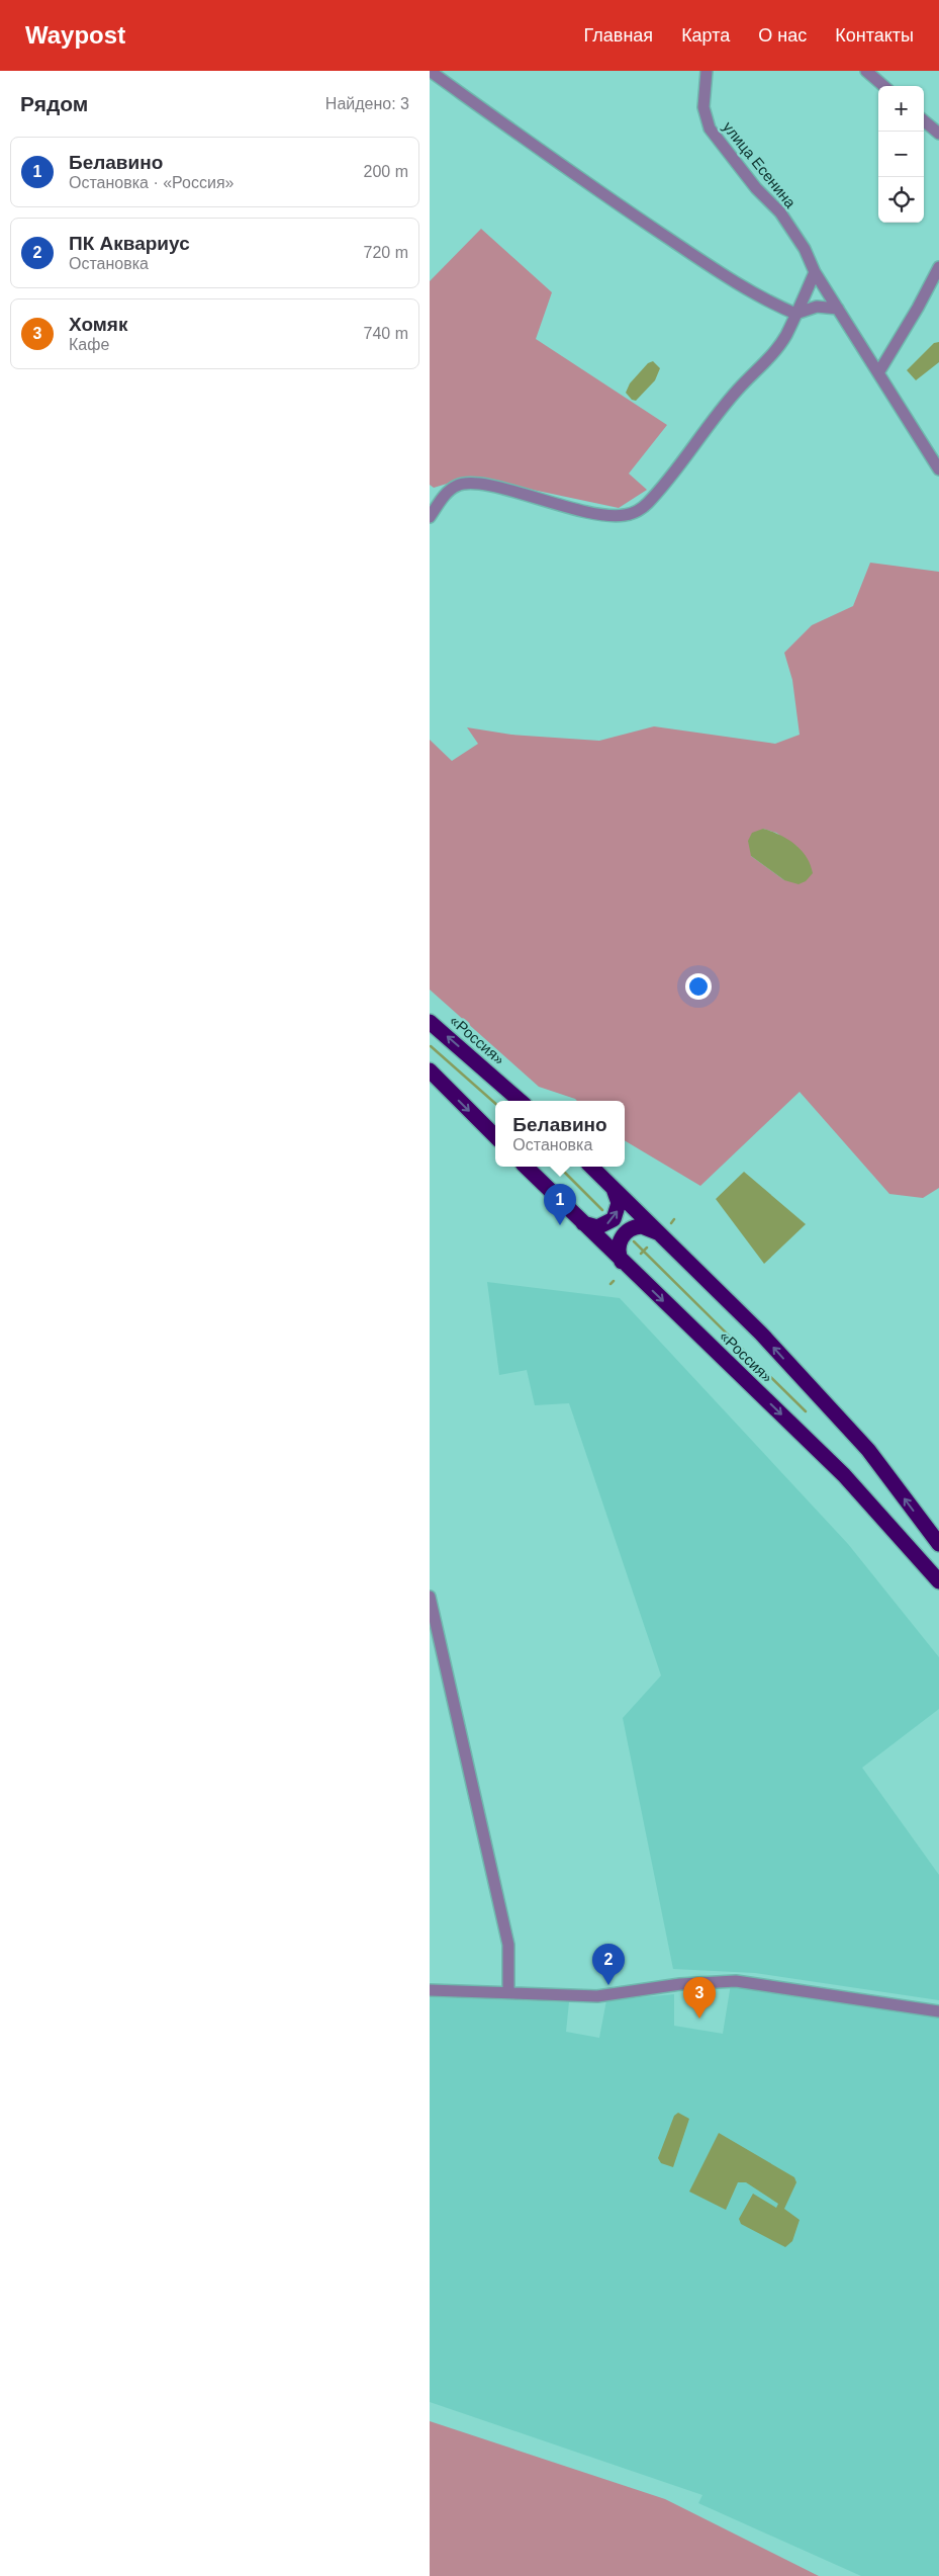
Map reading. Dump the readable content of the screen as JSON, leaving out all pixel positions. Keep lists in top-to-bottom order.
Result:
{
  "streets": {
    "highway": ["«Россия»"],
    "street": ["улица Есенина"]
  },
  "page": {
    "header": "Waypost",
    "nav": [
      "Главная",
      "Карта",
      "О нас",
      "Контакты"
    ],
    "heading": ["Рядом", "Найдено: 3"],
    "map_buttons": ["+", "−"],
    "list": [
      {
        "mark": "1",
        "name": "Белавино",
        "note": "Остановка · «Россия»",
        "value": "200 m"
      },
      {
        "mark": "2",
        "name": "ПК Аквариус",
        "note": "Остановка",
        "value": "720 m"
      },
      {
        "mark": "3",
        "name": "Хомяк",
        "note": "Кафе",
        "value": "740 m"
      }
    ],
    "popup": ["Белавино", "Остановка"],
    "pins": ["1", "2", "3"]
  }
}
